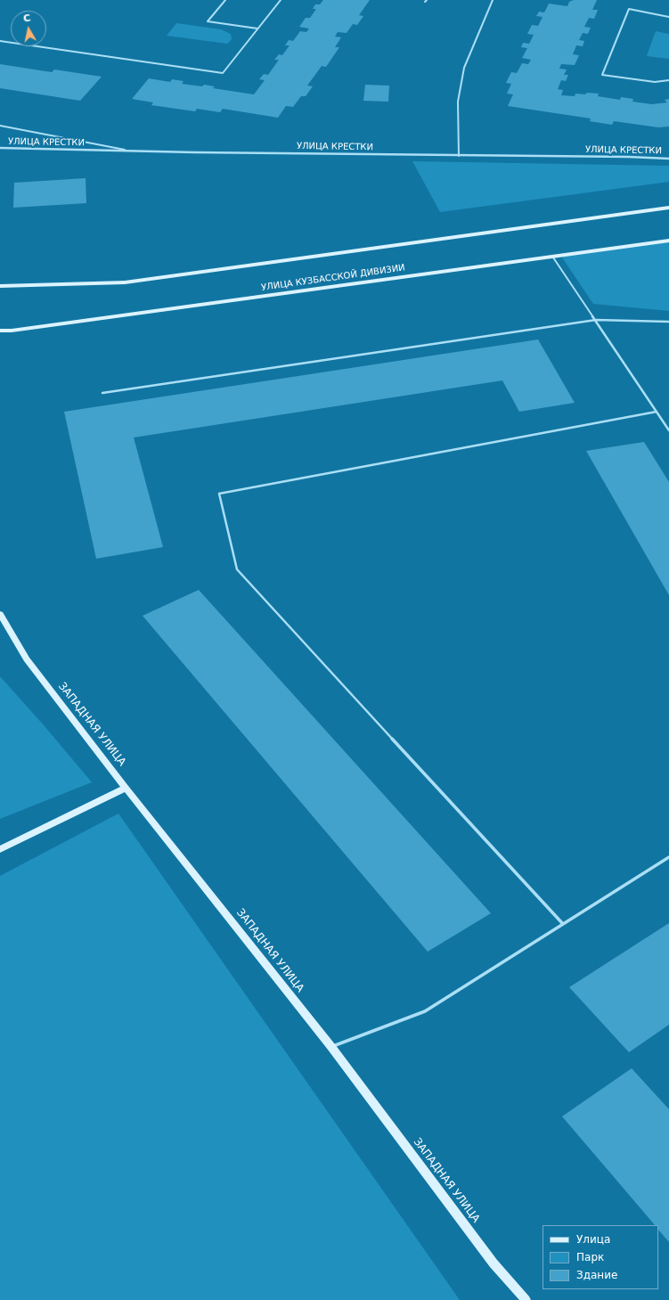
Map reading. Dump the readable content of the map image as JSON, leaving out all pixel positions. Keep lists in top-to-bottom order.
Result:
{
  "streets": {
    "street": ["УЛИЦА КРЕСТКИ", "УЛИЦА КУЗБАССКОЙ ДИВИЗИИ", "ЗАПАДНАЯ УЛИЦА"]
  },
  "legend": ["Улица", "Парк", "Здание"],
  "north": "top"
}
